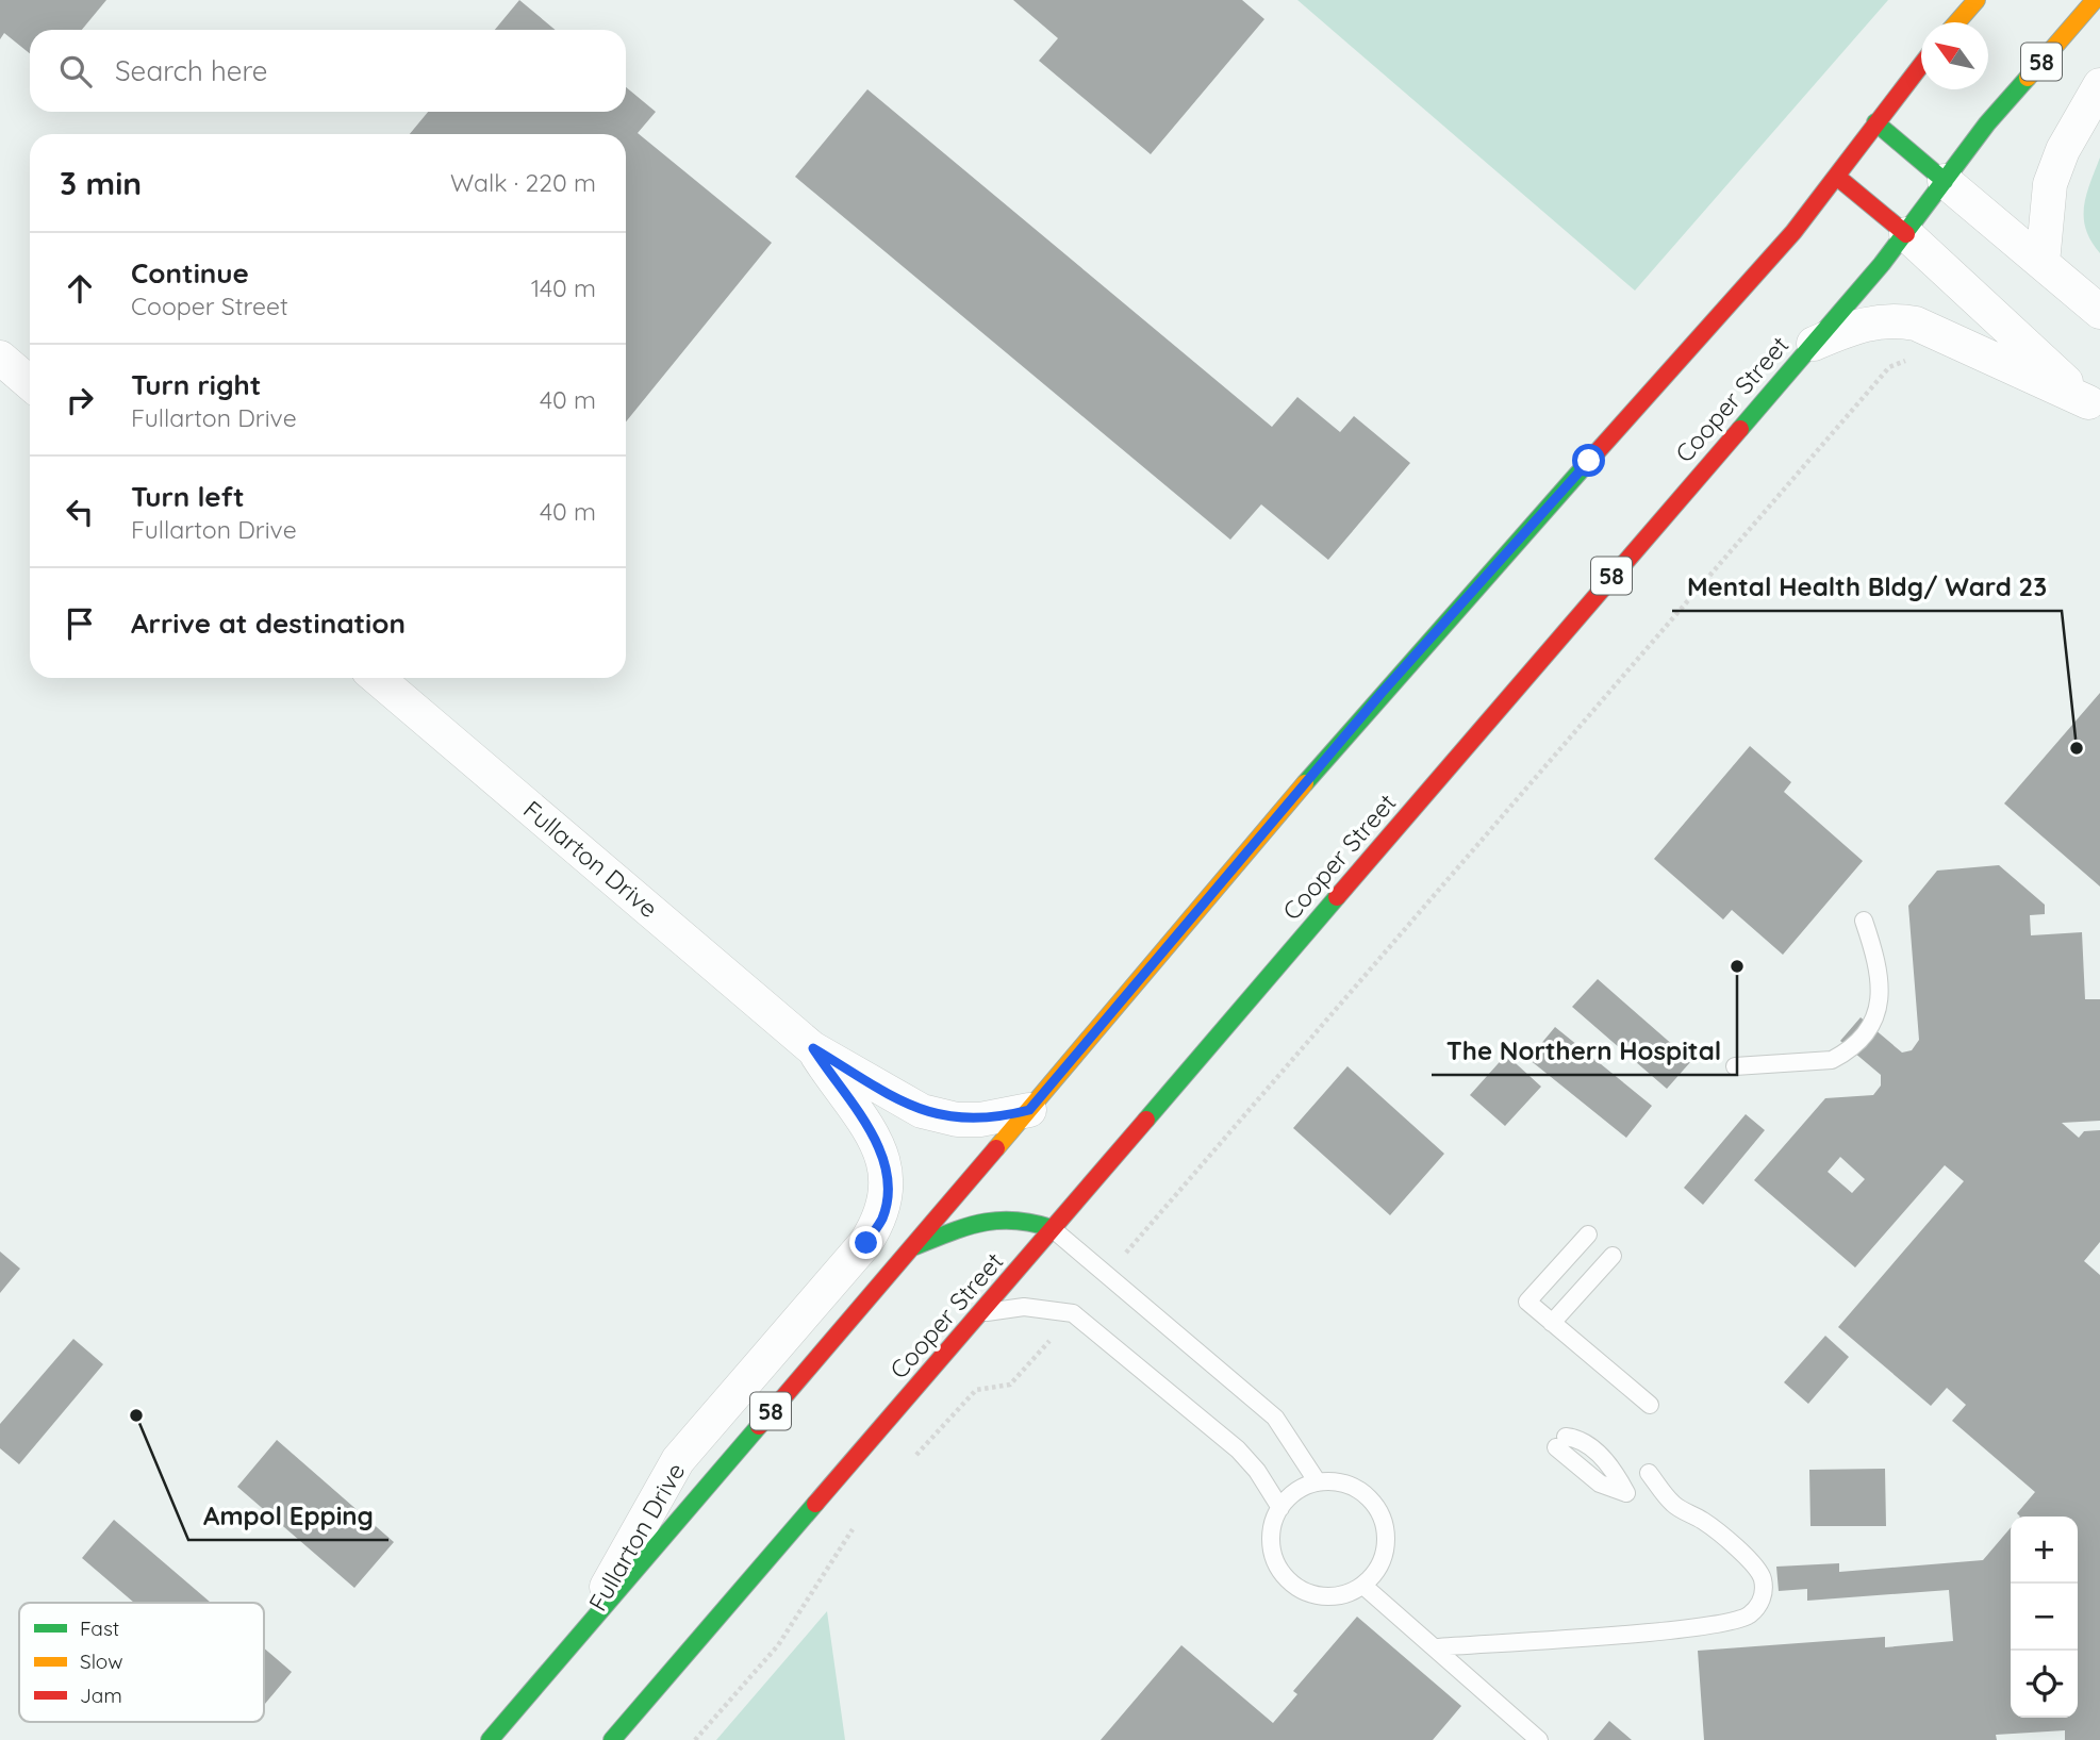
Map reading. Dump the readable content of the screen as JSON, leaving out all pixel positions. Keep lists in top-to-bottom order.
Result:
{
  "streets": {
    "main road": ["58", "Cooper Street"],
    "street": ["Fullarton Drive"]
  },
  "crossings": [
    ["58", "Fullarton Drive"]
  ],
  "places": ["Mental Health Bldg/ Ward 23", "The Northern Hospital", "Ampol Epping"],
  "legend": ["Fast", "Slow", "Jam"],
  "north": "top left",
  "page": {
    "search": "Search here",
    "heading": ["3 min", "Walk · 220 m"],
    "list": [
      ["Continue", "Cooper Street", "140 m"],
      ["Turn right", "Fullarton Drive", "40 m"],
      ["Turn left", "Fullarton Drive", "40 m"],
      "Arrive at destination"
    ],
    "map_buttons": ["+", "−"]
  }
}
